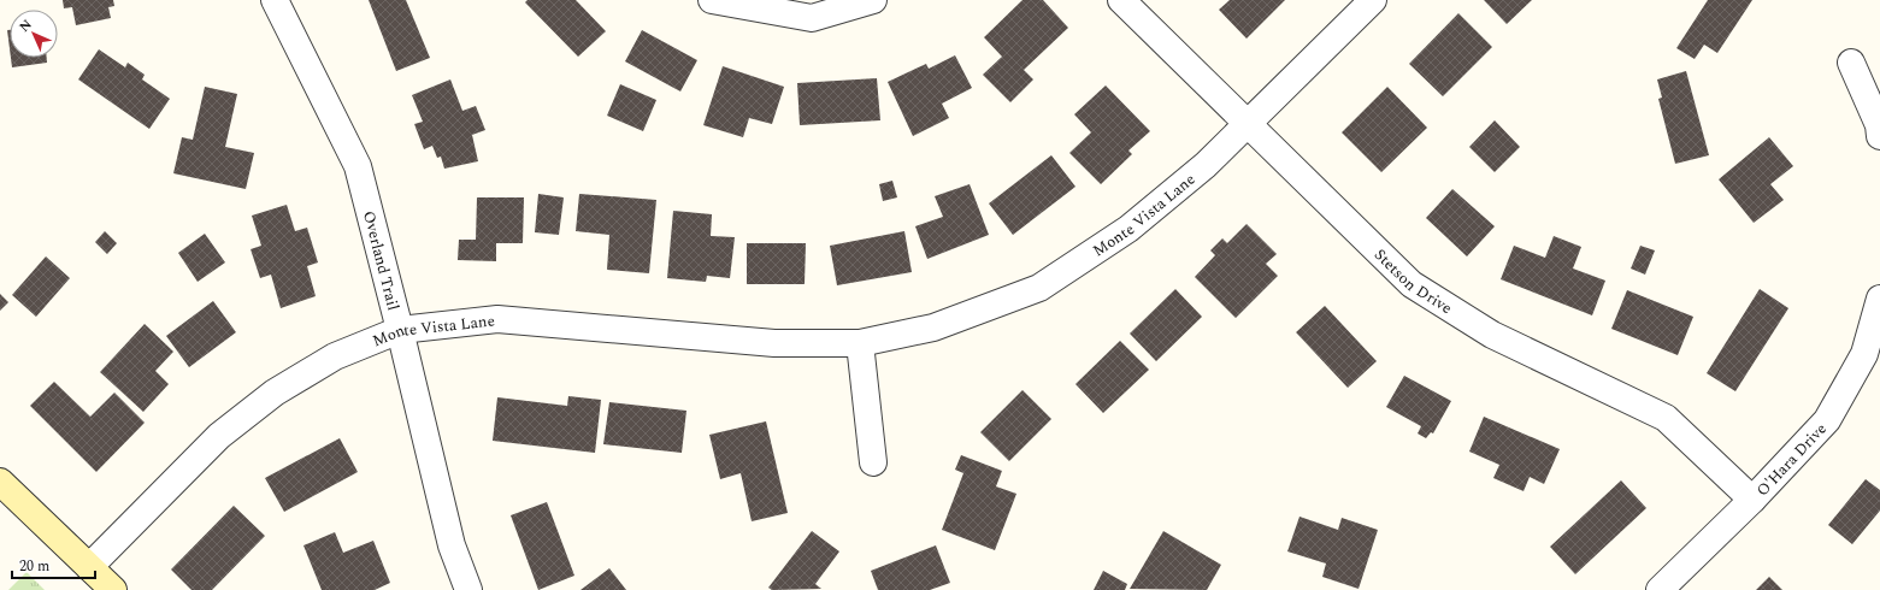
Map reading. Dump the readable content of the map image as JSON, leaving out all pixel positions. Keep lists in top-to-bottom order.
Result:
{
  "streets": {
    "street": [
      "Monte Vista Lane",
      "Overland Trail",
      "Stetson Drive",
      "O'Hara Drive"
    ]
  },
  "crossings": [
    ["Monte Vista Lane", "Overland Trail"],
    ["Monte Vista Lane", "Stetson Drive"],
    ["Stetson Drive", "O'Hara Drive"]
  ],
  "scale_bar": "20 m",
  "north": "top left"
}
